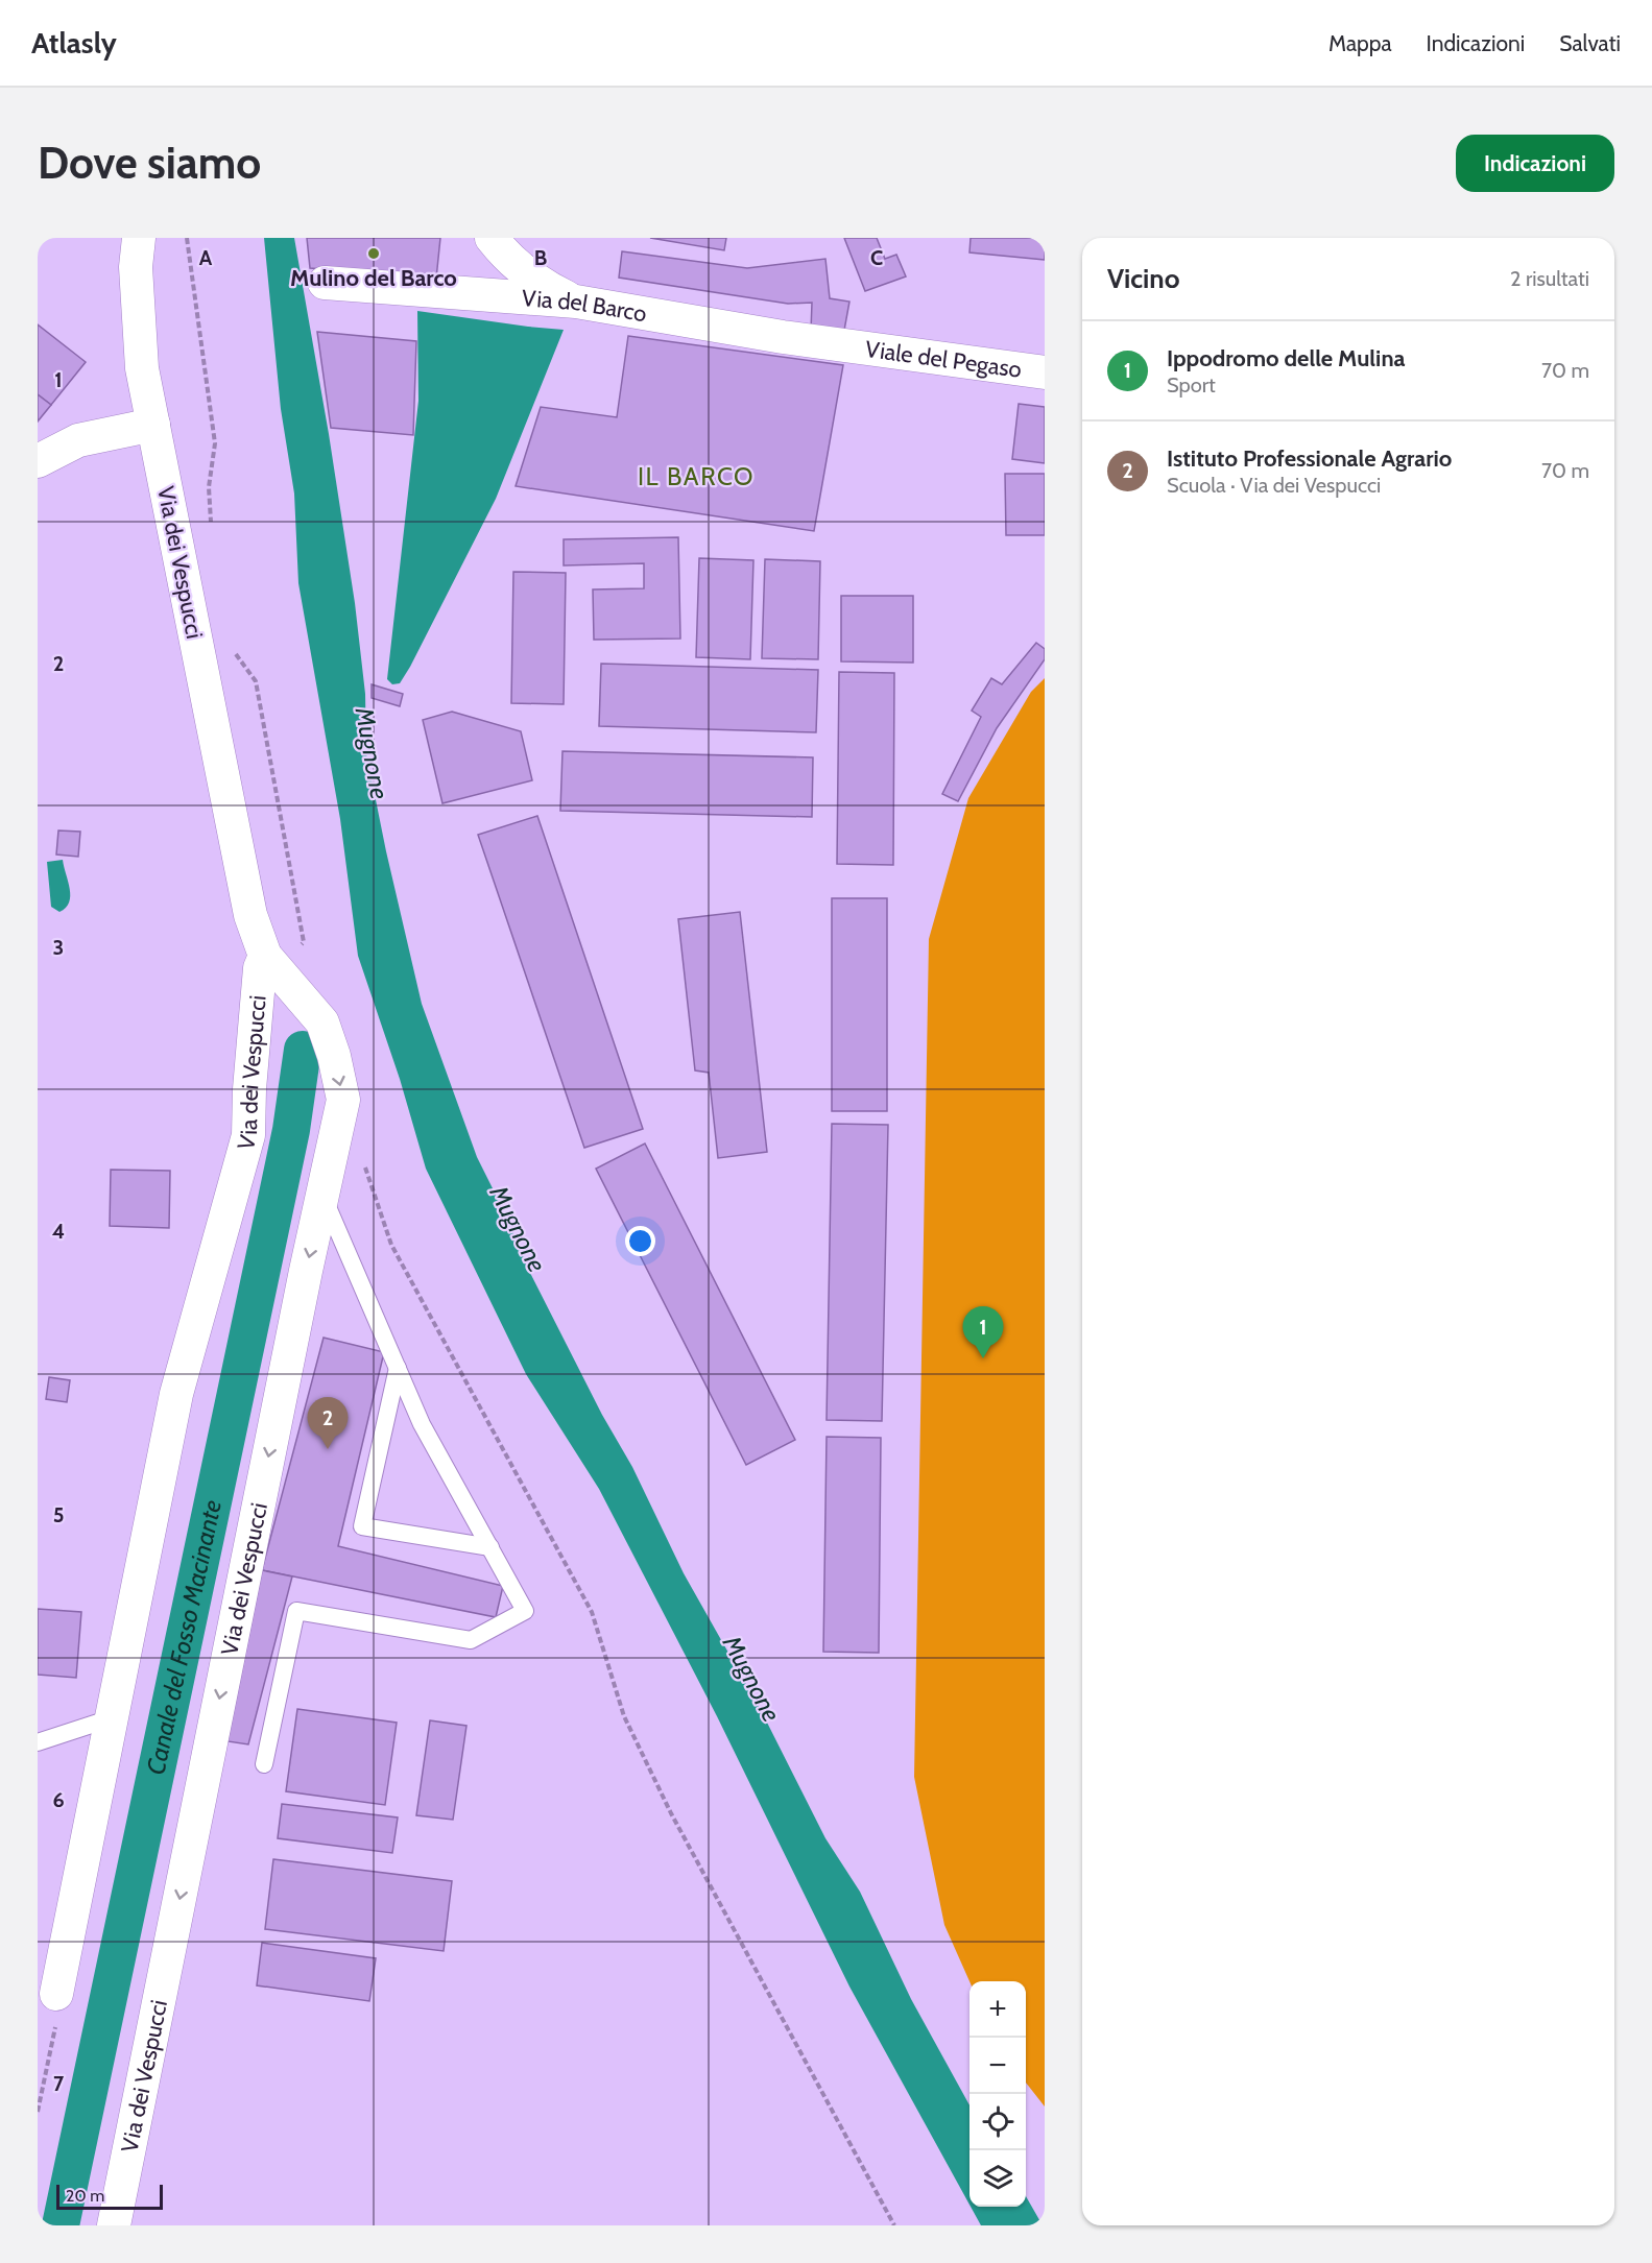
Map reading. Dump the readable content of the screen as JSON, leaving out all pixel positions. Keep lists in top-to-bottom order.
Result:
{
  "streets": {
    "street": ["Via del Barco", "Viale del Pegaso", "Via dei Vespucci"]
  },
  "crossings": [
    ["Via del Barco", "Viale del Pegaso"]
  ],
  "districts": ["IL BARCO"],
  "water": ["Mugnone", "Canale del Fosso Macinante"],
  "places": ["Mulino del Barco"],
  "scale_bar": "20 m",
  "page": {
    "header": "Atlasly",
    "nav": ["Mappa", "Indicazioni", "Salvati"],
    "buttons": "Indicazioni",
    "title": "Dove siamo",
    "heading": ["Vicino", "2 risultati"],
    "list": [
      {
        "mark": "1",
        "name": "Ippodromo delle Mulina",
        "note": "Sport",
        "value": "70 m"
      },
      {
        "mark": "2",
        "name": "Istituto Professionale Agrario",
        "note": "Scuola · Via dei Vespucci",
        "value": "70 m"
      }
    ],
    "pins": ["1", "2"],
    "map_buttons": ["+", "−"],
    "scale": "20 m"
  },
  "grid": {
    "columns": ["A", "B", "C"],
    "rows": [
      "1",
      "2",
      "3",
      "4",
      "5",
      "6",
      "7"
    ]
  }
}
